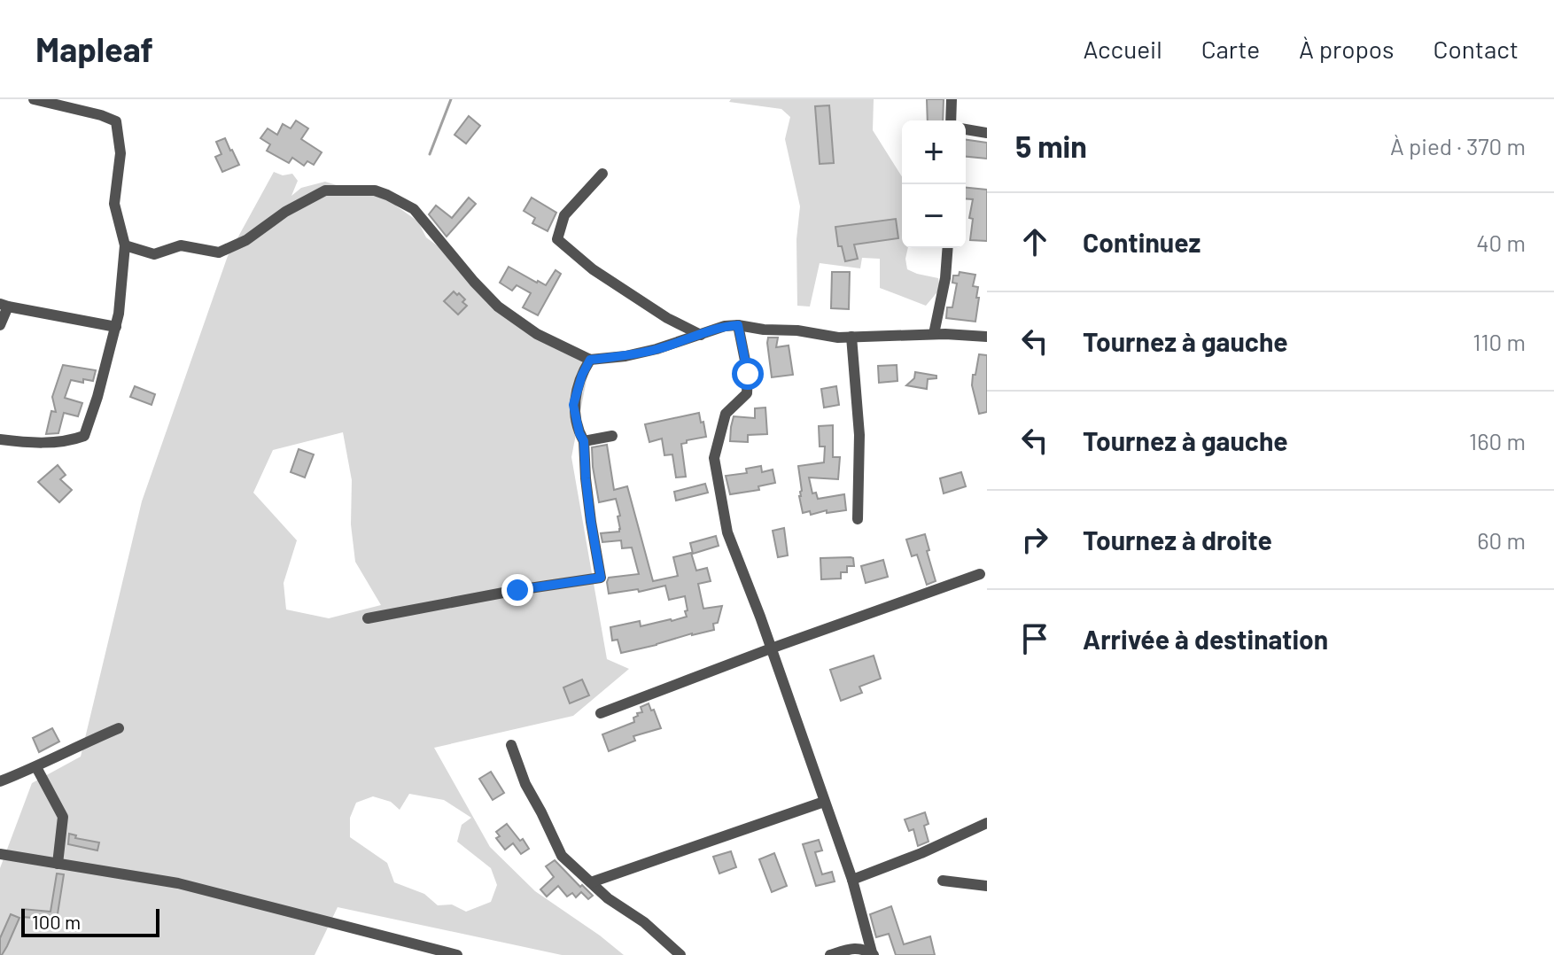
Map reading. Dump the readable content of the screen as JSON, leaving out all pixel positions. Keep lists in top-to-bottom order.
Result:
{
  "scale_bar": "100 m",
  "page": {
    "header": "Mapleaf",
    "nav": [
      "Accueil",
      "Carte",
      "À propos",
      "Contact"
    ],
    "heading": ["5 min", "À pied · 370 m"],
    "map_buttons": ["+", "−"],
    "list": [
      ["Continuez", "40 m"],
      ["Tournez à gauche", "110 m"],
      ["Tournez à gauche", "160 m"],
      ["Tournez à droite", "60 m"],
      "Arrivée à destination"
    ],
    "scale": "100 m"
  }
}
